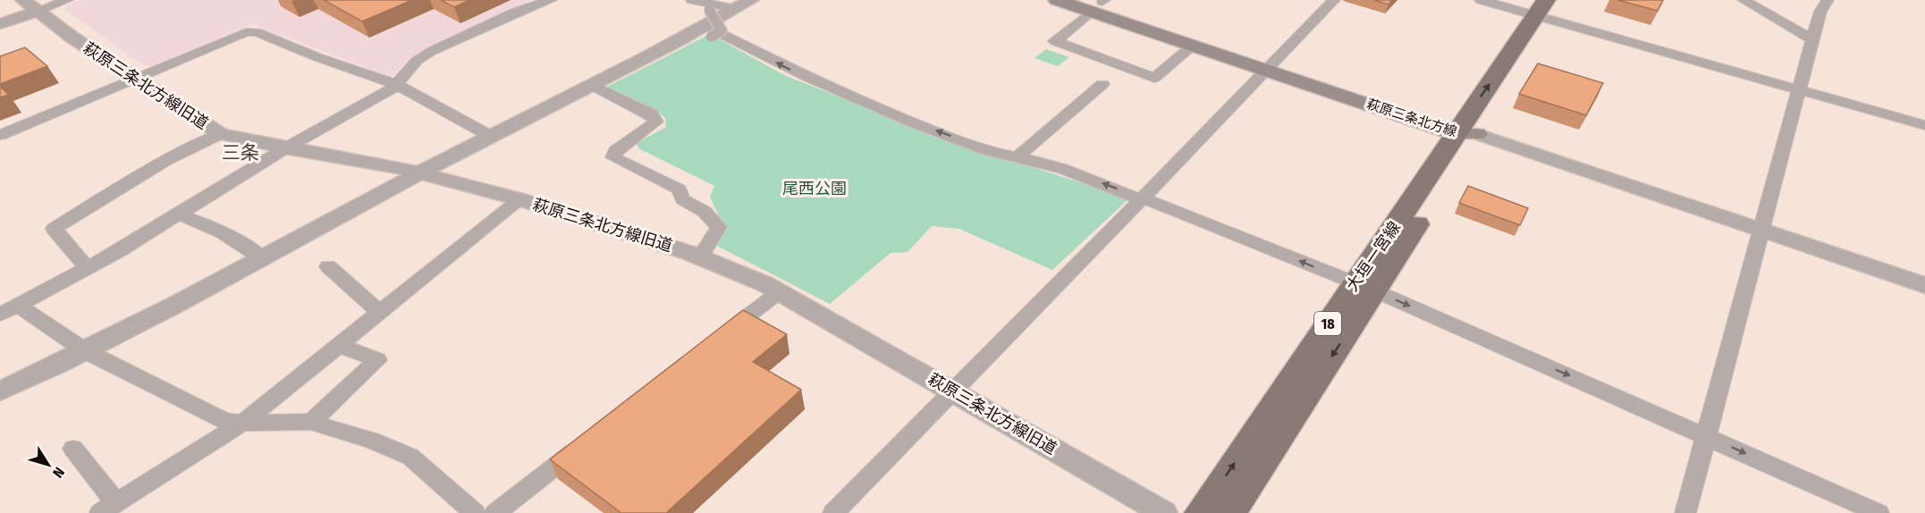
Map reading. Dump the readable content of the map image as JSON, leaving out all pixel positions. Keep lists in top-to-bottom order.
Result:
{
  "streets": {
    "main road": ["萩原三条北方線", "大垣一宮線", "18"],
    "street": ["萩原三条北方線旧道"]
  },
  "crossings": [
    ["萩原三条北方線", "大垣一宮線"]
  ],
  "districts": ["三条"],
  "parks": ["尾西公園"],
  "north": "bottom right"
}
